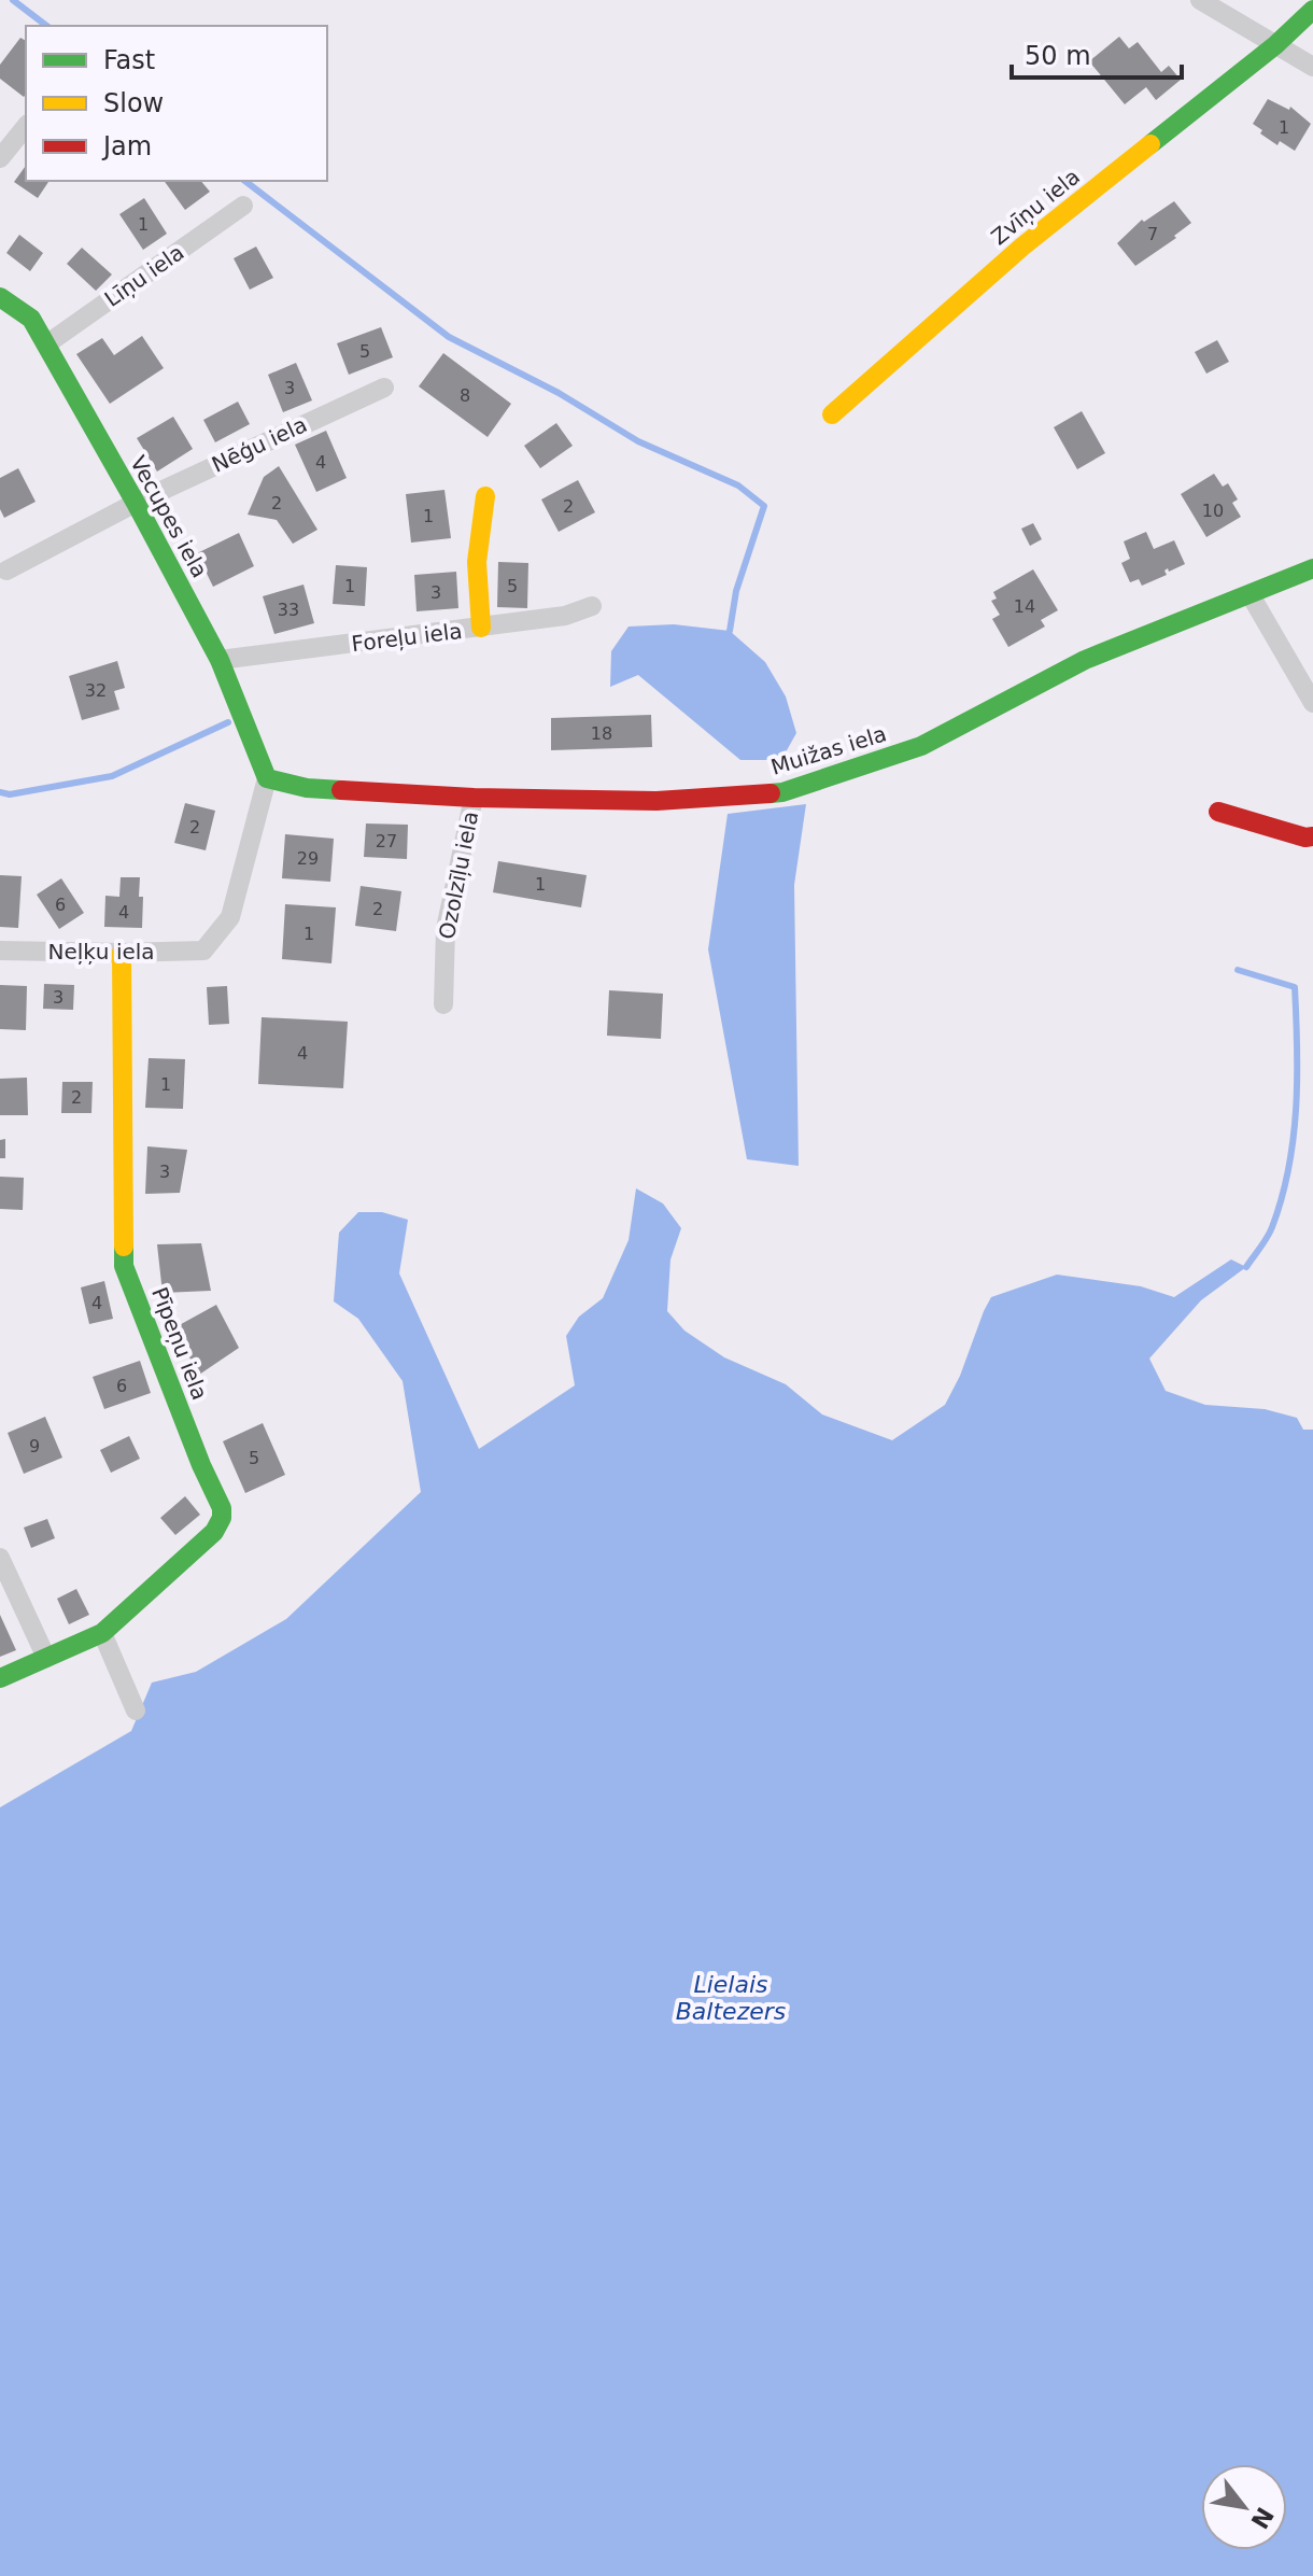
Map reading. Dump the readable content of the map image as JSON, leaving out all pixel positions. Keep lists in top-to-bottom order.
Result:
{
  "streets": {
    "street": [
      "Zvīņu iela",
      "Līņu iela",
      "Nēģu iela",
      "Vecupes iela",
      "Foreļu iela",
      "Muižas iela",
      "Ozolzīļu iela",
      "Neļķu iela",
      "Pīpeņu iela"
    ]
  },
  "crossings": [
    ["Līņu iela", "Vecupes iela"],
    ["Nēģu iela", "Vecupes iela"],
    ["Vecupes iela", "Foreļu iela"],
    ["Vecupes iela", "Muižas iela"],
    ["Vecupes iela", "Neļķu iela"],
    ["Muižas iela", "Ozolzīļu iela"],
    ["Muižas iela", "Neļķu iela"],
    ["Neļķu iela", "Pīpeņu iela"]
  ],
  "water": ["Lielais Baltezers"],
  "house_numbers": [
    "1",
    "1",
    "7",
    "5",
    "3",
    "8",
    "4",
    "2",
    "2",
    "10",
    "1",
    "1",
    "5",
    "3",
    "14",
    "33",
    "32",
    "18",
    "2",
    "27",
    "29",
    "1",
    "6",
    "2",
    "4",
    "1",
    "3",
    "4",
    "1",
    "2",
    "3",
    "4",
    "6",
    "9",
    "5"
  ],
  "legend": ["Fast", "Slow", "Jam"],
  "scale_bar": "50 m",
  "north": "bottom right"
}
